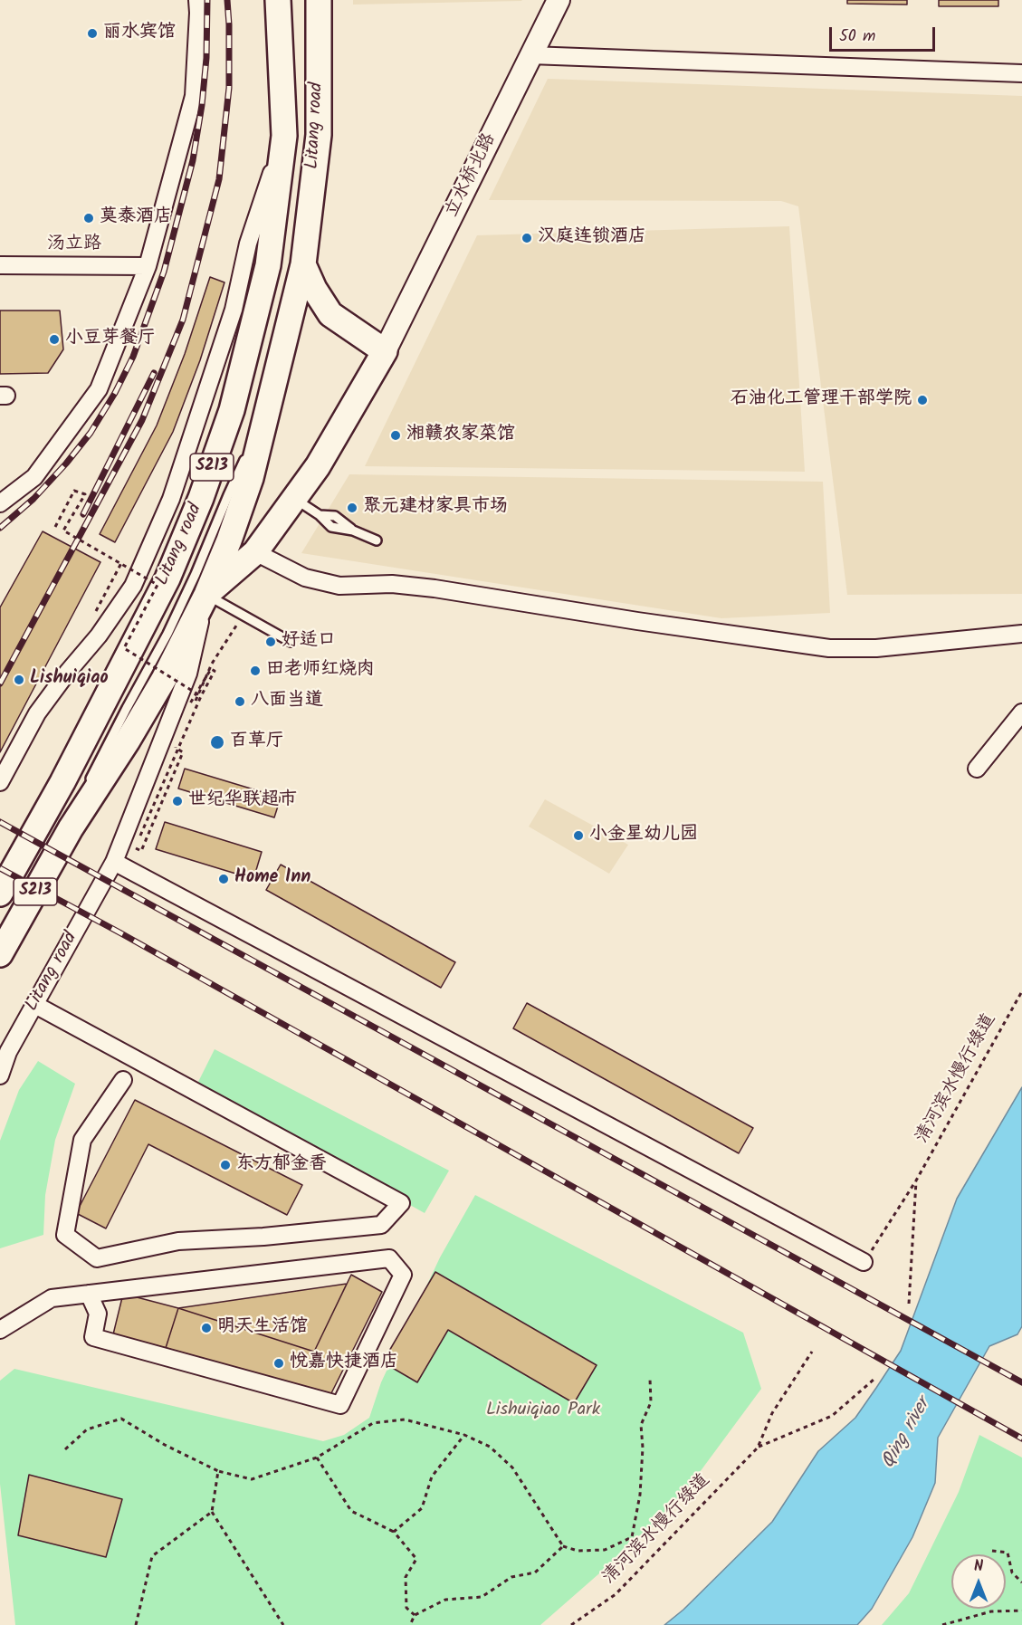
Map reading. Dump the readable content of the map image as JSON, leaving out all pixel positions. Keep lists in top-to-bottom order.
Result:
{
  "streets": {
    "main road": ["Litang road", "S213"],
    "street": ["立水桥北路", "汤立路"],
    "path": ["清河滨水慢行绿道"]
  },
  "water": ["Qing river"],
  "parks": ["Lishuiqiao Park"],
  "places": [
    "丽水宾馆",
    "莫泰酒店",
    "汉庭连锁酒店",
    "小豆芽餐厅",
    "石油化工管理干部学院",
    "湘赣农家菜馆",
    "聚元建材家具市场",
    "好适口",
    "田老师红烧肉",
    "Lishuiqiao",
    "八面当道",
    "百草厅",
    "世纪华联超市",
    "小金星幼儿园",
    "Home Inn",
    "东方郁金香",
    "明天生活馆",
    "悦嘉快捷酒店"
  ],
  "scale_bar": "50 m",
  "north": "top"
}
